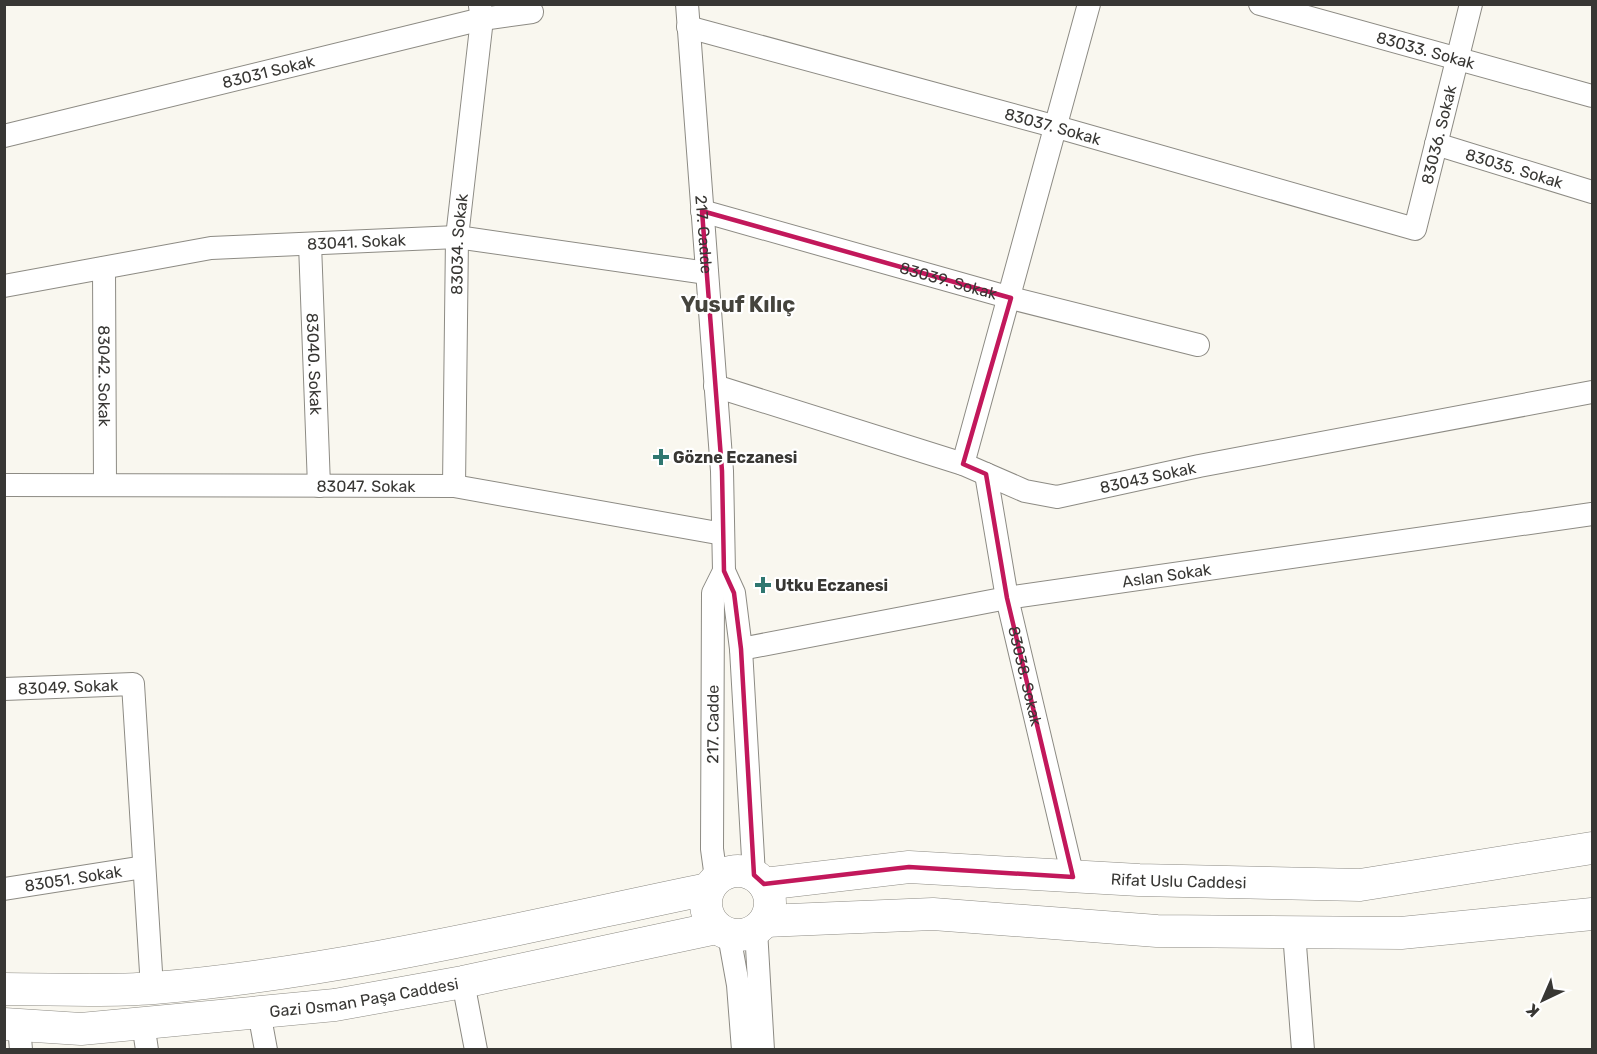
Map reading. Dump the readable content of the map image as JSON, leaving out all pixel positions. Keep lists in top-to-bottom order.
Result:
{
  "streets": {
    "main road": ["Rifat Uslu Caddesi", "Gazi Osman Paşa Caddesi"],
    "street": [
      "83033. Sokak",
      "83031 Sokak",
      "83037. Sokak",
      "83036. Sokak",
      "83035. Sokak",
      "217. Cadde",
      "83041. Sokak",
      "83034. Sokak",
      "83039. Sokak",
      "83040. Sokak",
      "83042. Sokak",
      "83043 Sokak",
      "83047. Sokak",
      "Aslan Sokak",
      "83038. Sokak",
      "83049. Sokak",
      "83051. Sokak"
    ]
  },
  "crossings": [
    ["83033. Sokak", "83036. Sokak"],
    ["83031 Sokak", "83034. Sokak"],
    ["83037. Sokak", "83036. Sokak"],
    ["83037. Sokak", "217. Cadde"],
    ["83036. Sokak", "83035. Sokak"],
    ["217. Cadde", "83041. Sokak"],
    ["217. Cadde", "83039. Sokak"],
    ["217. Cadde", "83043 Sokak"],
    ["217. Cadde", "83047. Sokak"],
    ["217. Cadde", "Aslan Sokak"],
    ["217. Cadde", "Rifat Uslu Caddesi"],
    ["217. Cadde", "Gazi Osman Paşa Caddesi"],
    ["83041. Sokak", "83034. Sokak"],
    ["83041. Sokak", "83040. Sokak"],
    ["83041. Sokak", "83042. Sokak"],
    ["83034. Sokak", "83047. Sokak"],
    ["83040. Sokak", "83047. Sokak"],
    ["83042. Sokak", "83047. Sokak"],
    ["83043 Sokak", "83038. Sokak"],
    ["Aslan Sokak", "83038. Sokak"],
    ["83038. Sokak", "Rifat Uslu Caddesi"],
    ["83049. Sokak", "83051. Sokak"],
    ["Rifat Uslu Caddesi", "Gazi Osman Paşa Caddesi"]
  ],
  "districts": ["Yusuf Kılıç"],
  "places": {
    "health": ["Gözne Eczanesi", "Utku Eczanesi"]
  },
  "north": "bottom left"
}
